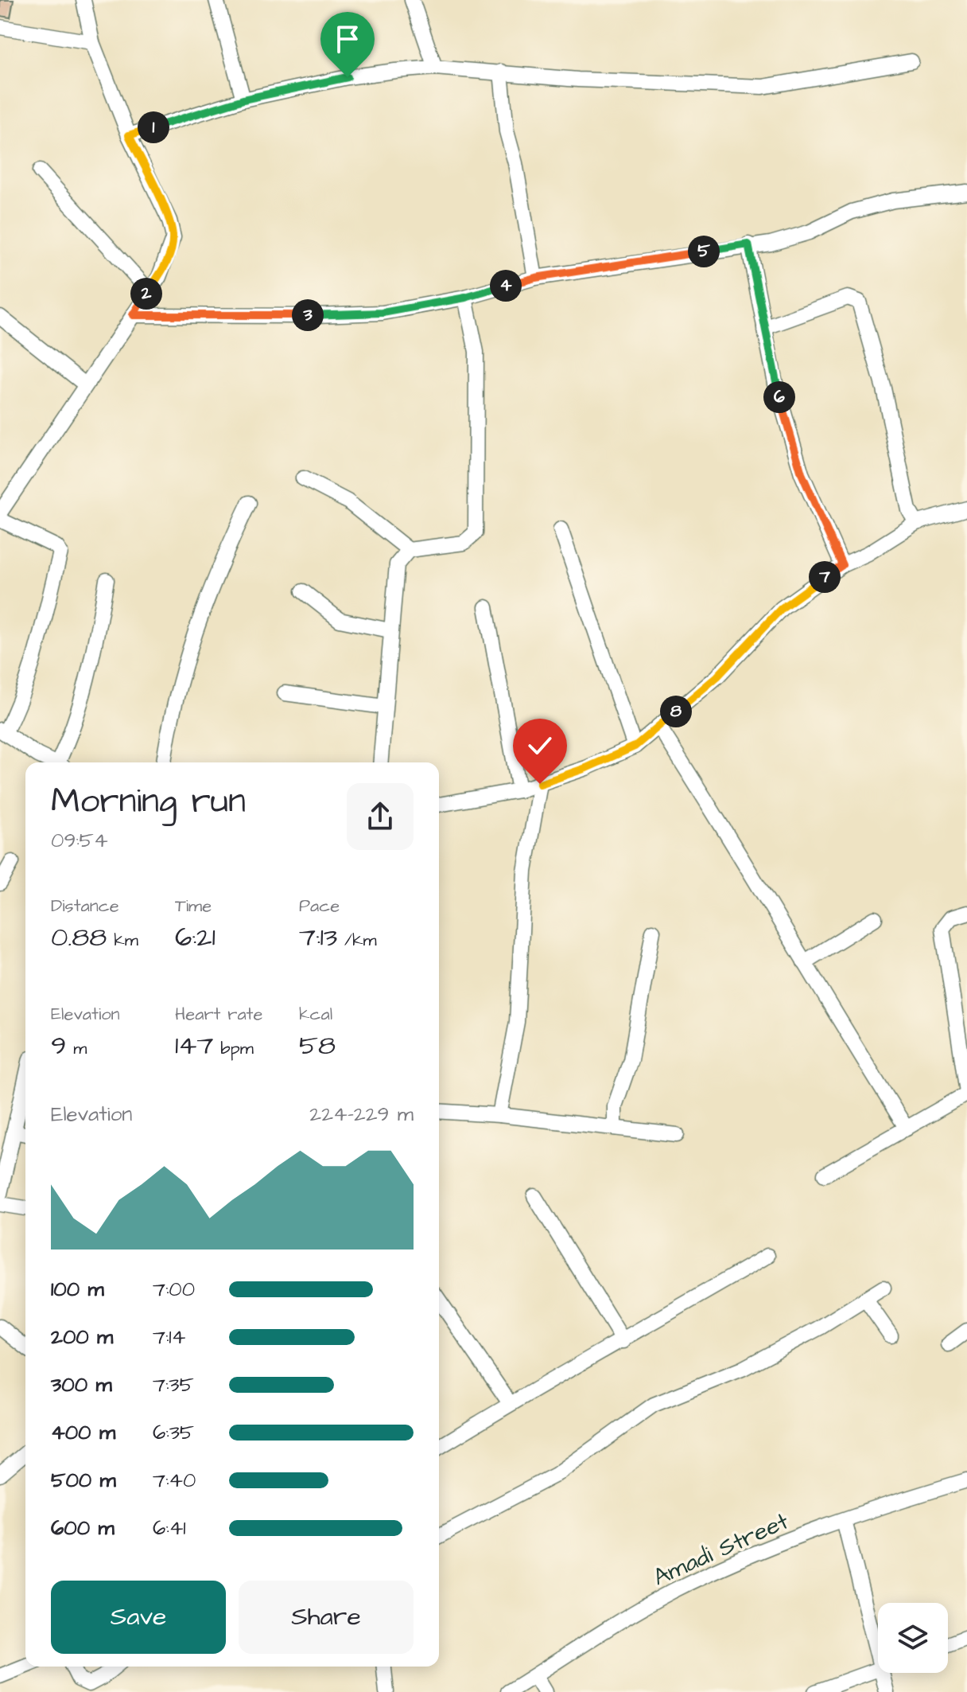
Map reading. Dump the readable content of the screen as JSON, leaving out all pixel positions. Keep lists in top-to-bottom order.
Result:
{
  "streets": {
    "street": ["Amadi Street"]
  },
  "page": {
    "pins": [
      "1",
      "5",
      "4",
      "2",
      "3",
      "6",
      "7",
      "8"
    ],
    "heading": ["Morning run", "09:54"],
    "stats": [
      ["Distance", "0.88 km"],
      ["Time", "6:21"],
      ["Pace", "7:13 /km"],
      ["Elevation", "9 m"],
      ["Heart rate", "147 bpm"],
      ["kcal", "58"]
    ],
    "chart": ["Elevation", "224–229 m"],
    "list": [
      {
        "name": "100 m",
        "note": "7:00"
      },
      {
        "name": "200 m",
        "note": "7:14"
      },
      {
        "name": "300 m",
        "note": "7:35"
      },
      {
        "name": "400 m",
        "note": "6:35"
      },
      {
        "name": "500 m",
        "note": "7:40"
      },
      {
        "name": "600 m",
        "note": "6:41"
      }
    ],
    "buttons": ["Save", "Share"]
  }
}
